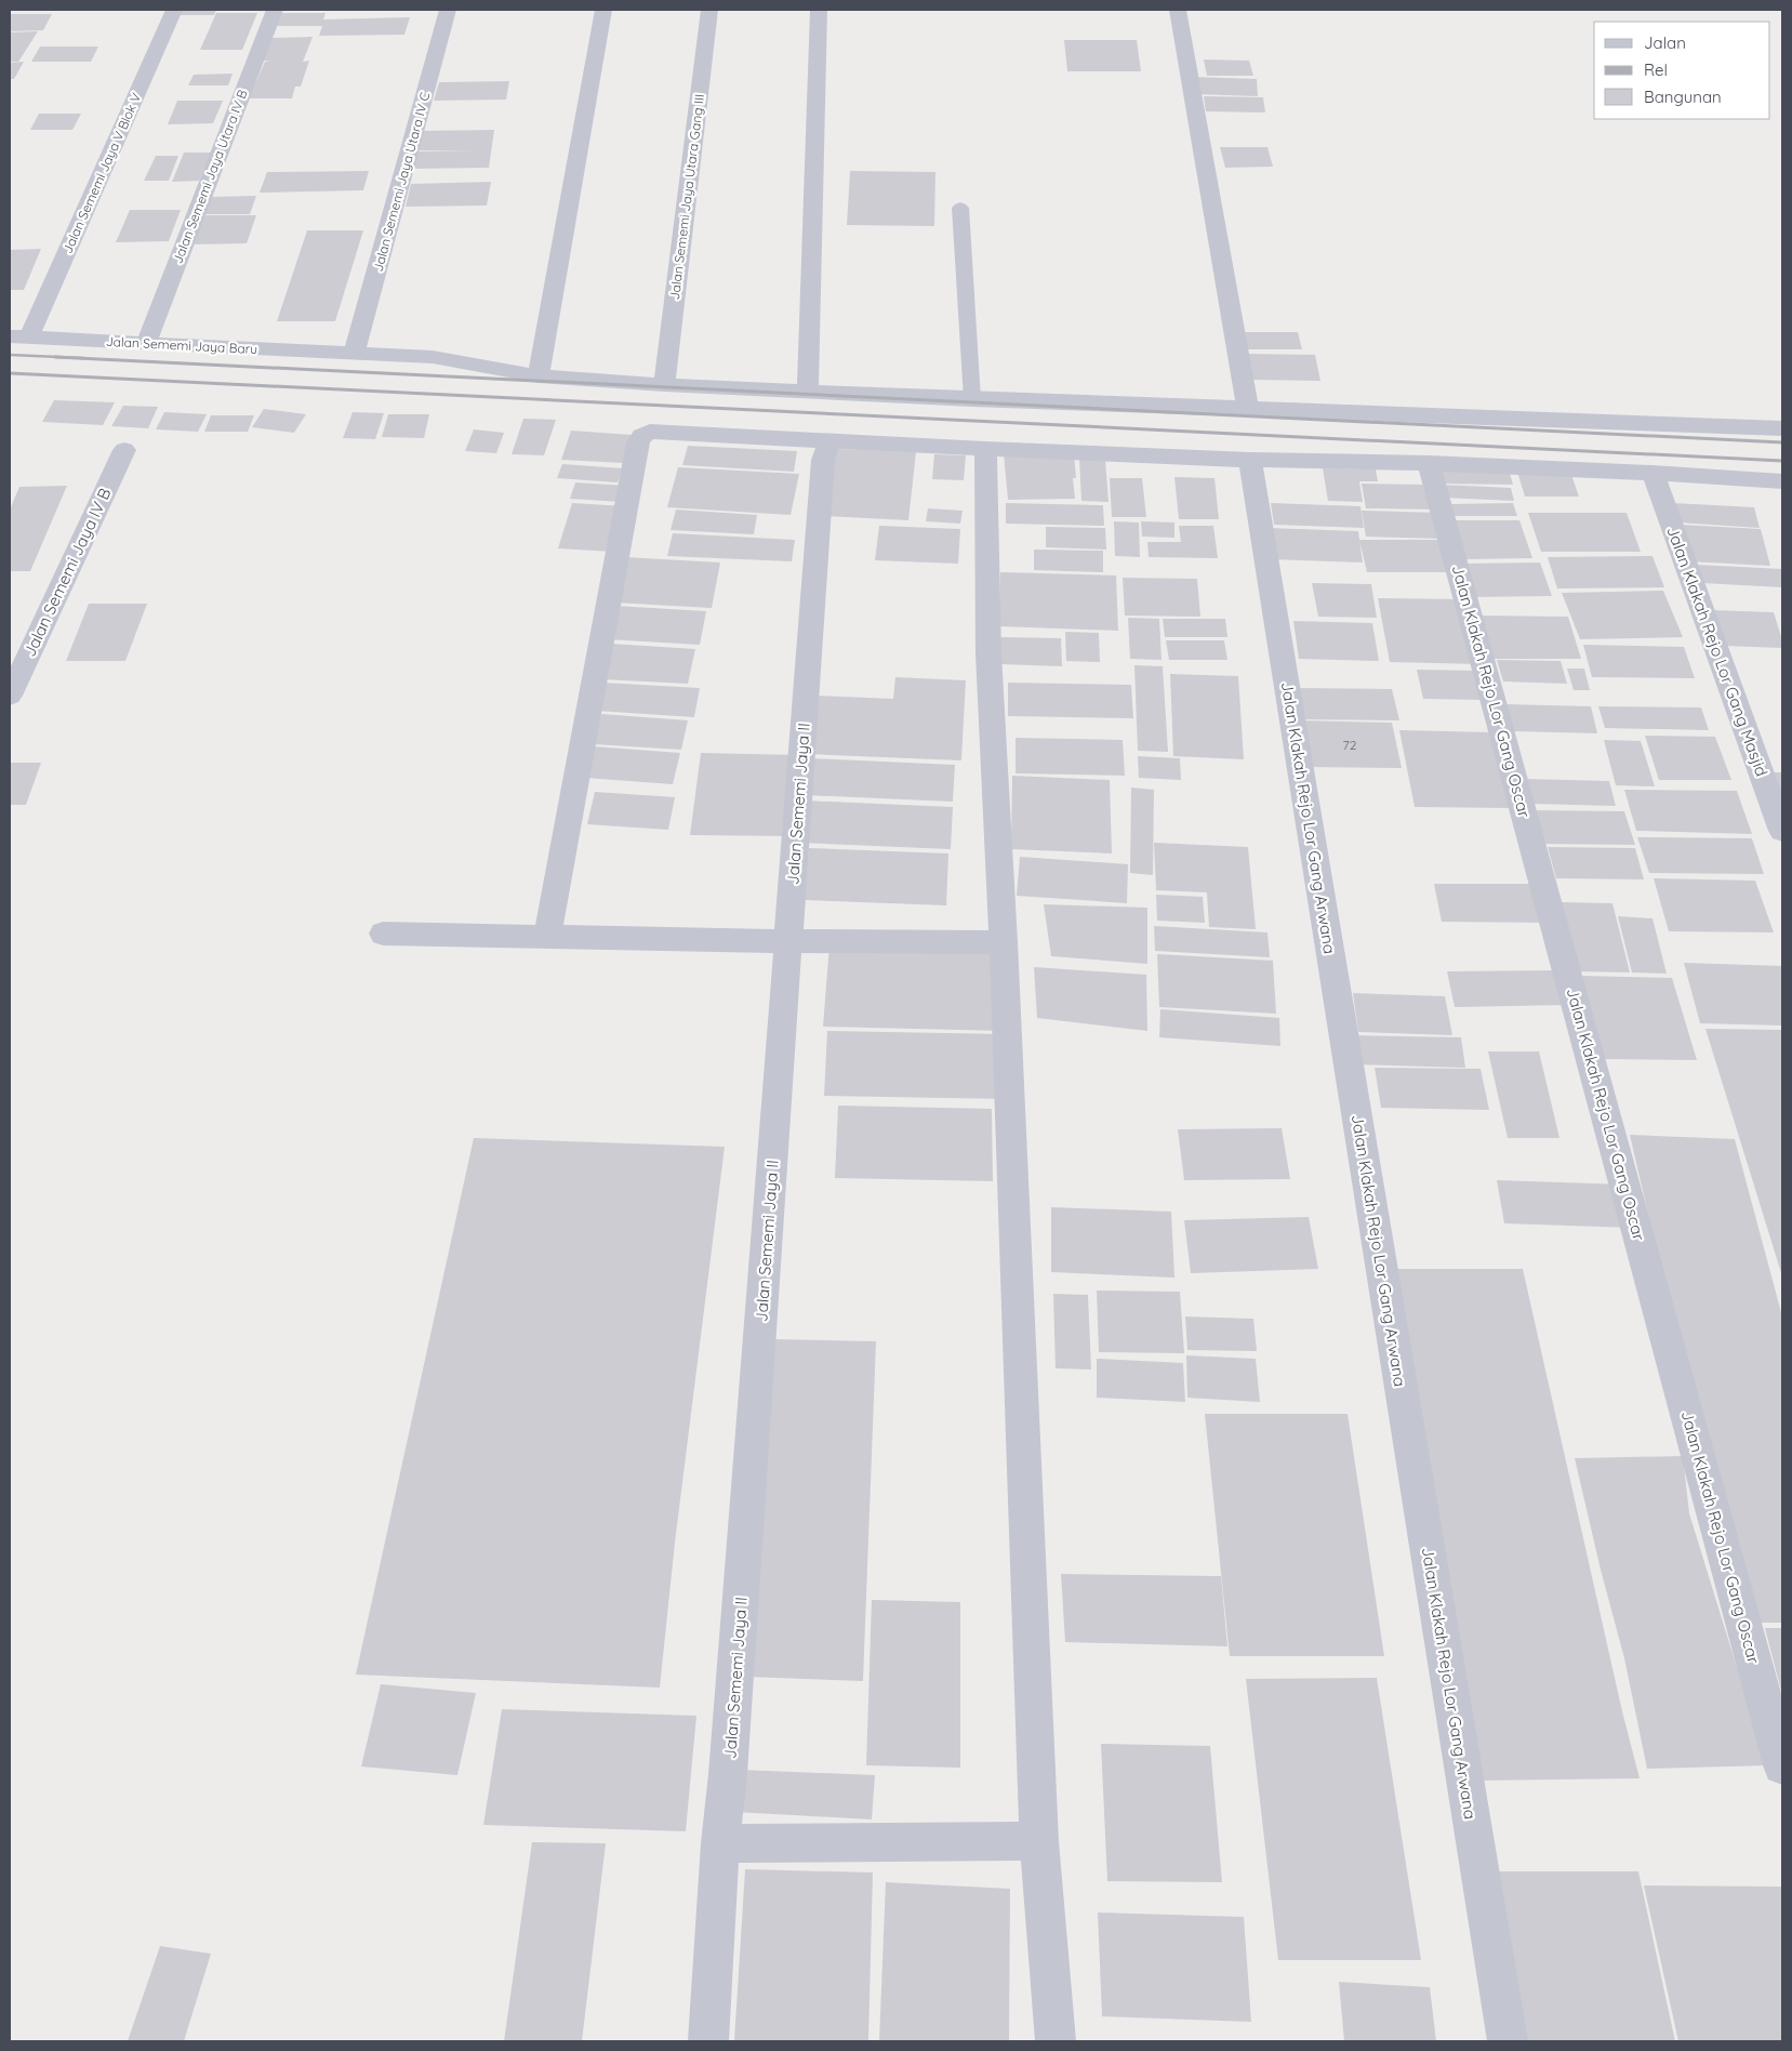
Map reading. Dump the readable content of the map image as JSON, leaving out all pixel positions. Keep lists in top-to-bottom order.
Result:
{
  "streets": {
    "street": [
      "Jalan Sememi Jaya V Blok V",
      "Jalan Sememi Jaya Utara IV B",
      "Jalan Sememi Jaya Utara IV C",
      "Jalan Sememi Jaya Utara Gang III",
      "Jalan Sememi Jaya Baru",
      "Jalan Sememi Jaya IV B",
      "Jalan Klakah Rejo Lor Gang Masjid",
      "Jalan Klakah Rejo Lor Gang Oscar",
      "Jalan Sememi Jaya II",
      "Jalan Klakah Rejo Lor Gang Arwana"
    ]
  },
  "crossings": [
    ["Jalan Sememi Jaya V Blok V", "Jalan Sememi Jaya Baru"],
    ["Jalan Sememi Jaya Utara IV B", "Jalan Sememi Jaya Baru"],
    ["Jalan Sememi Jaya Utara IV C", "Jalan Sememi Jaya Baru"],
    ["Jalan Sememi Jaya Utara Gang III", "Jalan Sememi Jaya Baru"]
  ],
  "house_numbers": ["72"],
  "legend": ["Jalan", "Rel", "Bangunan"]
}
